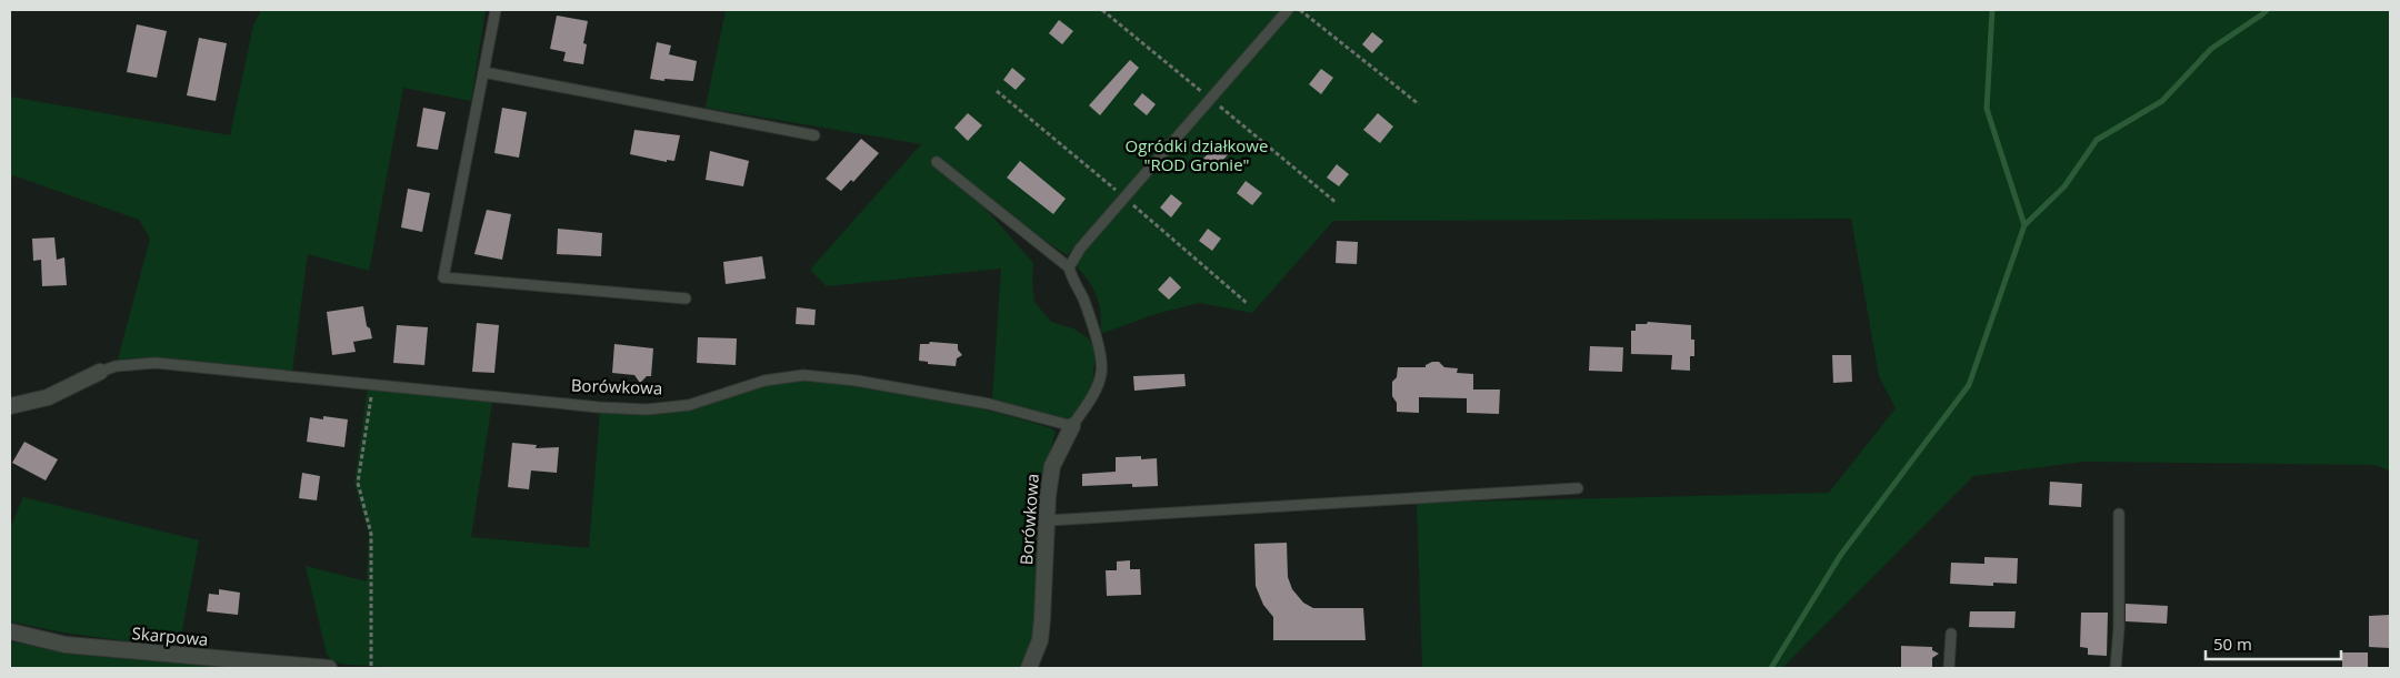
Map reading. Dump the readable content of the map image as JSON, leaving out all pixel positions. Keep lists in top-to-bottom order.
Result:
{
  "streets": {
    "street": ["Borówkowa", "Skarpowa"]
  },
  "parks": ["Ogródki działkowe \"ROD Gronie\""],
  "scale_bar": "50 m"
}
